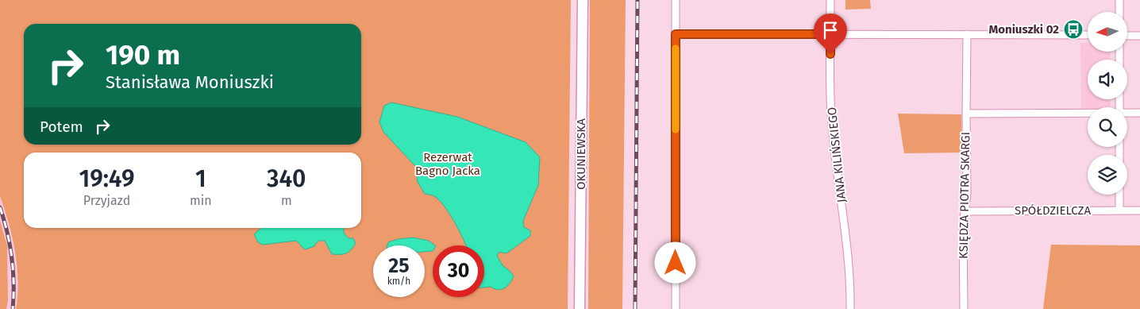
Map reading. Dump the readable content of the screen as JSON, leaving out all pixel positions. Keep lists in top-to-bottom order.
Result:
{
  "streets": {
    "main road": ["OKUNIEWSKA"],
    "street": ["JANA KILIŃSKIEGO", "KSIĘDZA PIOTRA SKARGI", "SPÓŁDZIELCZA"]
  },
  "crossings": [
    ["KSIĘDZA PIOTRA SKARGI", "SPÓŁDZIELCZA"]
  ],
  "parks": ["Rezerwat Bagno Jacka"],
  "places": {
    "bus stop": ["Moniuszki 02"]
  },
  "north": "left",
  "page": {
    "turn": ["190 m", "Stanisława Moniuszki"],
    "then": "Potem",
    "eta": [
      "19:49",
      "Przyjazd",
      "1",
      "min",
      "340",
      "m"
    ],
    "speed": "25 km/h",
    "limit": "30"
  }
}
